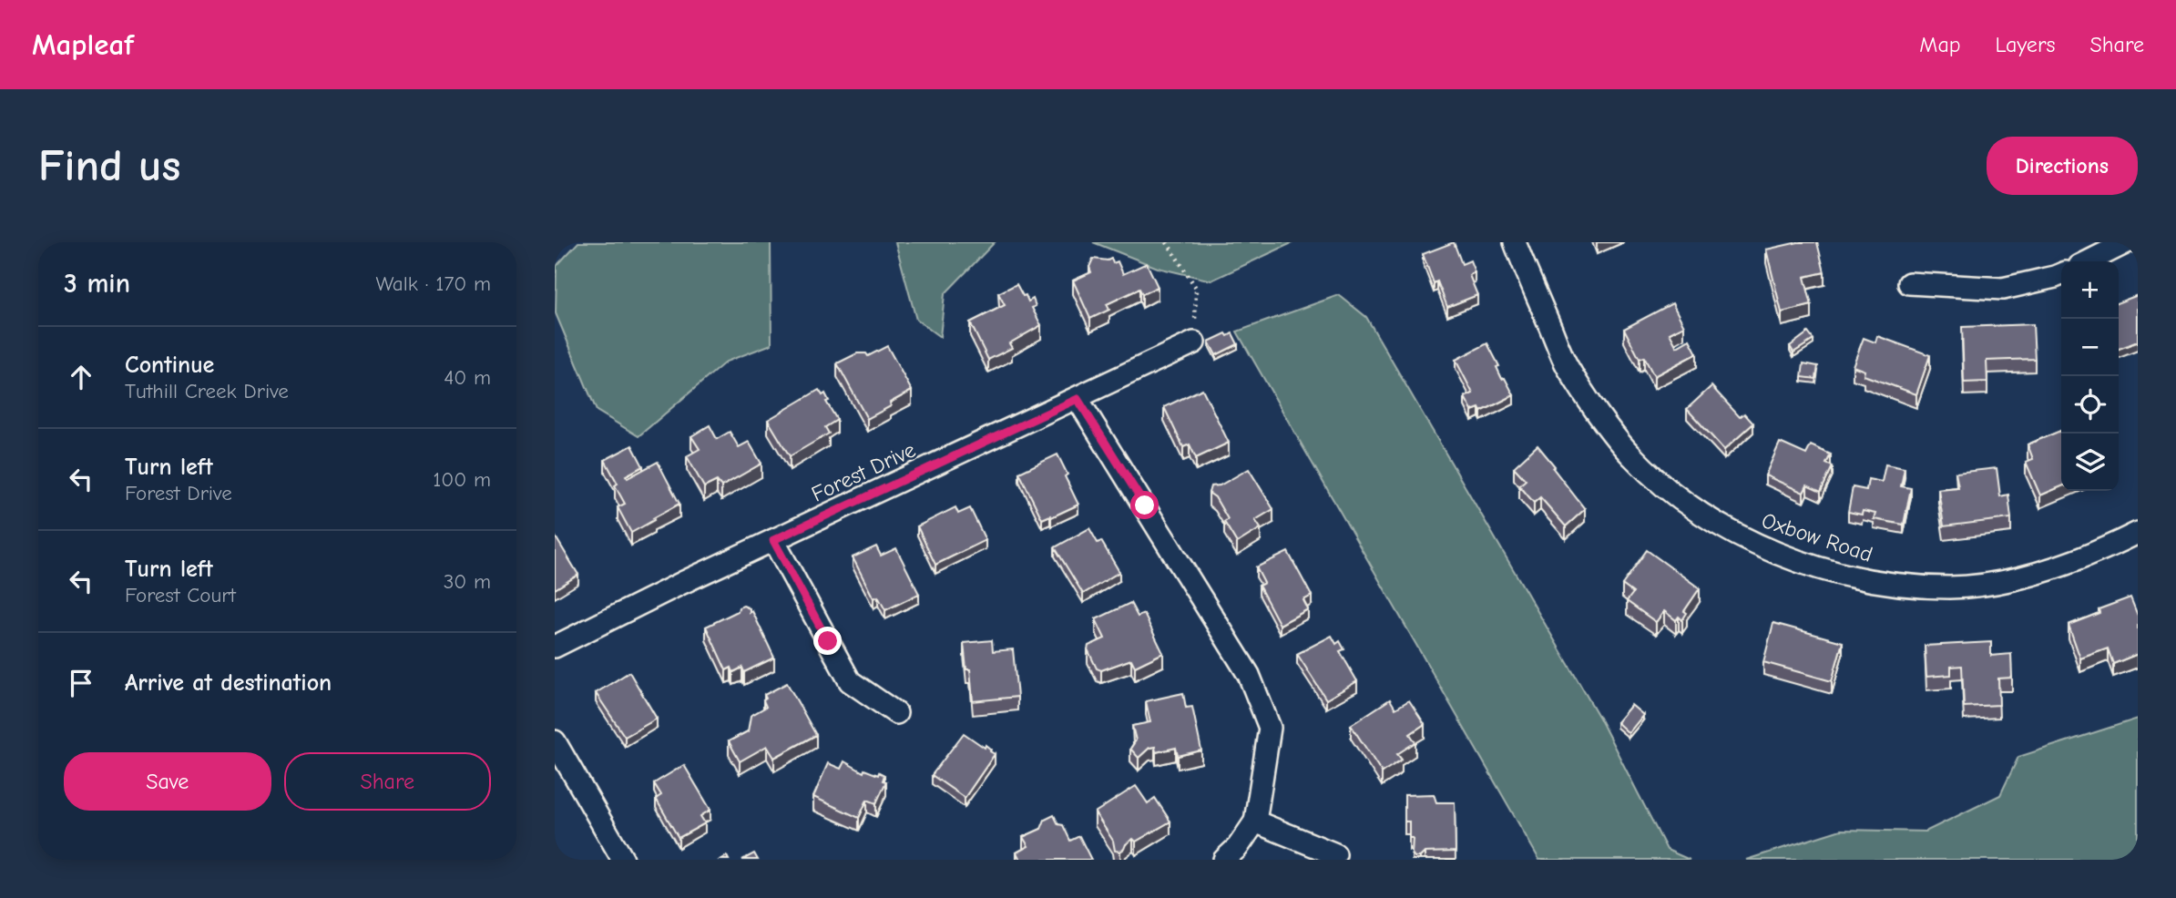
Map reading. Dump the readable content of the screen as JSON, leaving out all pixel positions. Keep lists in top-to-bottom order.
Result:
{
  "streets": {
    "street": ["Forest Drive", "Oxbow Road"]
  },
  "page": {
    "header": "Mapleaf",
    "nav": ["Map", "Layers", "Share"],
    "buttons": [
      "Directions",
      ["Save", "Share"]
    ],
    "title": "Find us",
    "heading": ["3 min", "Walk · 170 m"],
    "map_buttons": ["+", "−"],
    "list": [
      ["Continue", "Tuthill Creek Drive", "40 m"],
      ["Turn left", "Forest Drive", "100 m"],
      ["Turn left", "Forest Court", "30 m"],
      "Arrive at destination"
    ]
  }
}
